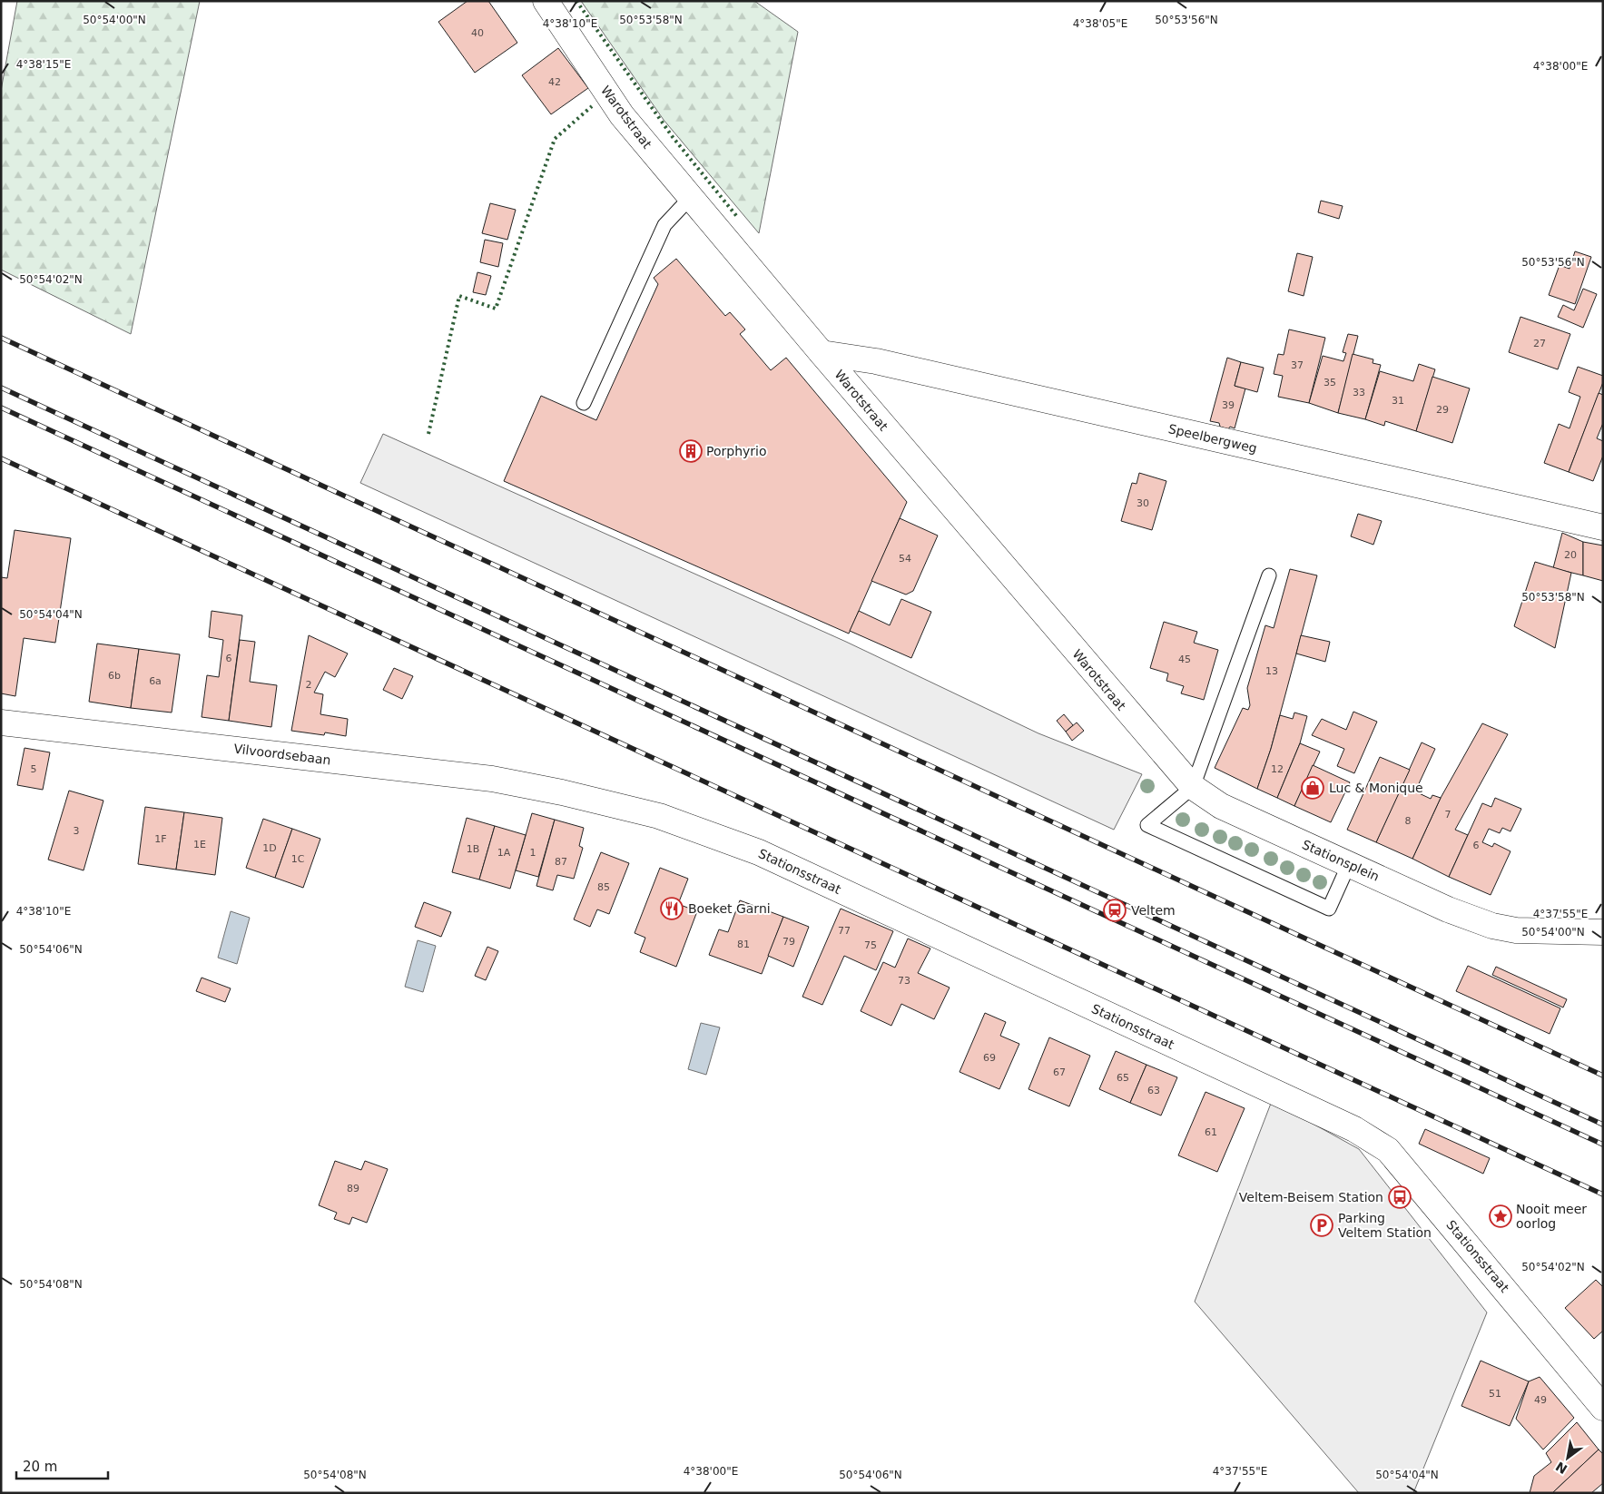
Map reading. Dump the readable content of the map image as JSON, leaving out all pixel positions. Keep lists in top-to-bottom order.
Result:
{
  "streets": {
    "street": [
      "Warotstraat",
      "Speelbergweg",
      "Vilvoordsebaan",
      "Stationsplein",
      "Stationsstraat"
    ]
  },
  "crossings": [
    ["Warotstraat", "Speelbergweg"],
    ["Warotstraat", "Stationsplein"],
    ["Vilvoordsebaan", "Stationsstraat"]
  ],
  "places": {
    "building": ["Porphyrio"],
    "shop": ["Luc & Monique"],
    "restaurant": ["Boeket Garni"],
    "station": ["Veltem"],
    "bus stop": ["Veltem-Beisem Station"],
    "place": ["Nooit meer oorlog"],
    "parking": ["Parking Veltem Station"]
  },
  "house_numbers": [
    "40",
    "42",
    "27",
    "37",
    "35",
    "33",
    "31",
    "39",
    "29",
    "30",
    "20",
    "54",
    "6",
    "45",
    "13",
    "6b",
    "6a",
    "2",
    "5",
    "12",
    "7",
    "8",
    "3",
    "1F",
    "1E",
    "6",
    "1D",
    "1B",
    "1A",
    "1",
    "1C",
    "87",
    "85",
    "77",
    "79",
    "81",
    "75",
    "73",
    "69",
    "67",
    "65",
    "63",
    "61",
    "89",
    "51",
    "49"
  ],
  "scale_bar": "20 m",
  "north": "bottom left",
  "coordinates": [
    "50°54'00\"N",
    "50°53'58\"N",
    "50°53'56\"N",
    "4°38'10\"E",
    "4°38'05\"E",
    "4°38'15\"E",
    "4°38'00\"E",
    "50°54'02\"N",
    "50°54'04\"N",
    "4°37'55\"E",
    "50°54'06\"N",
    "50°54'08\"N"
  ]
}
